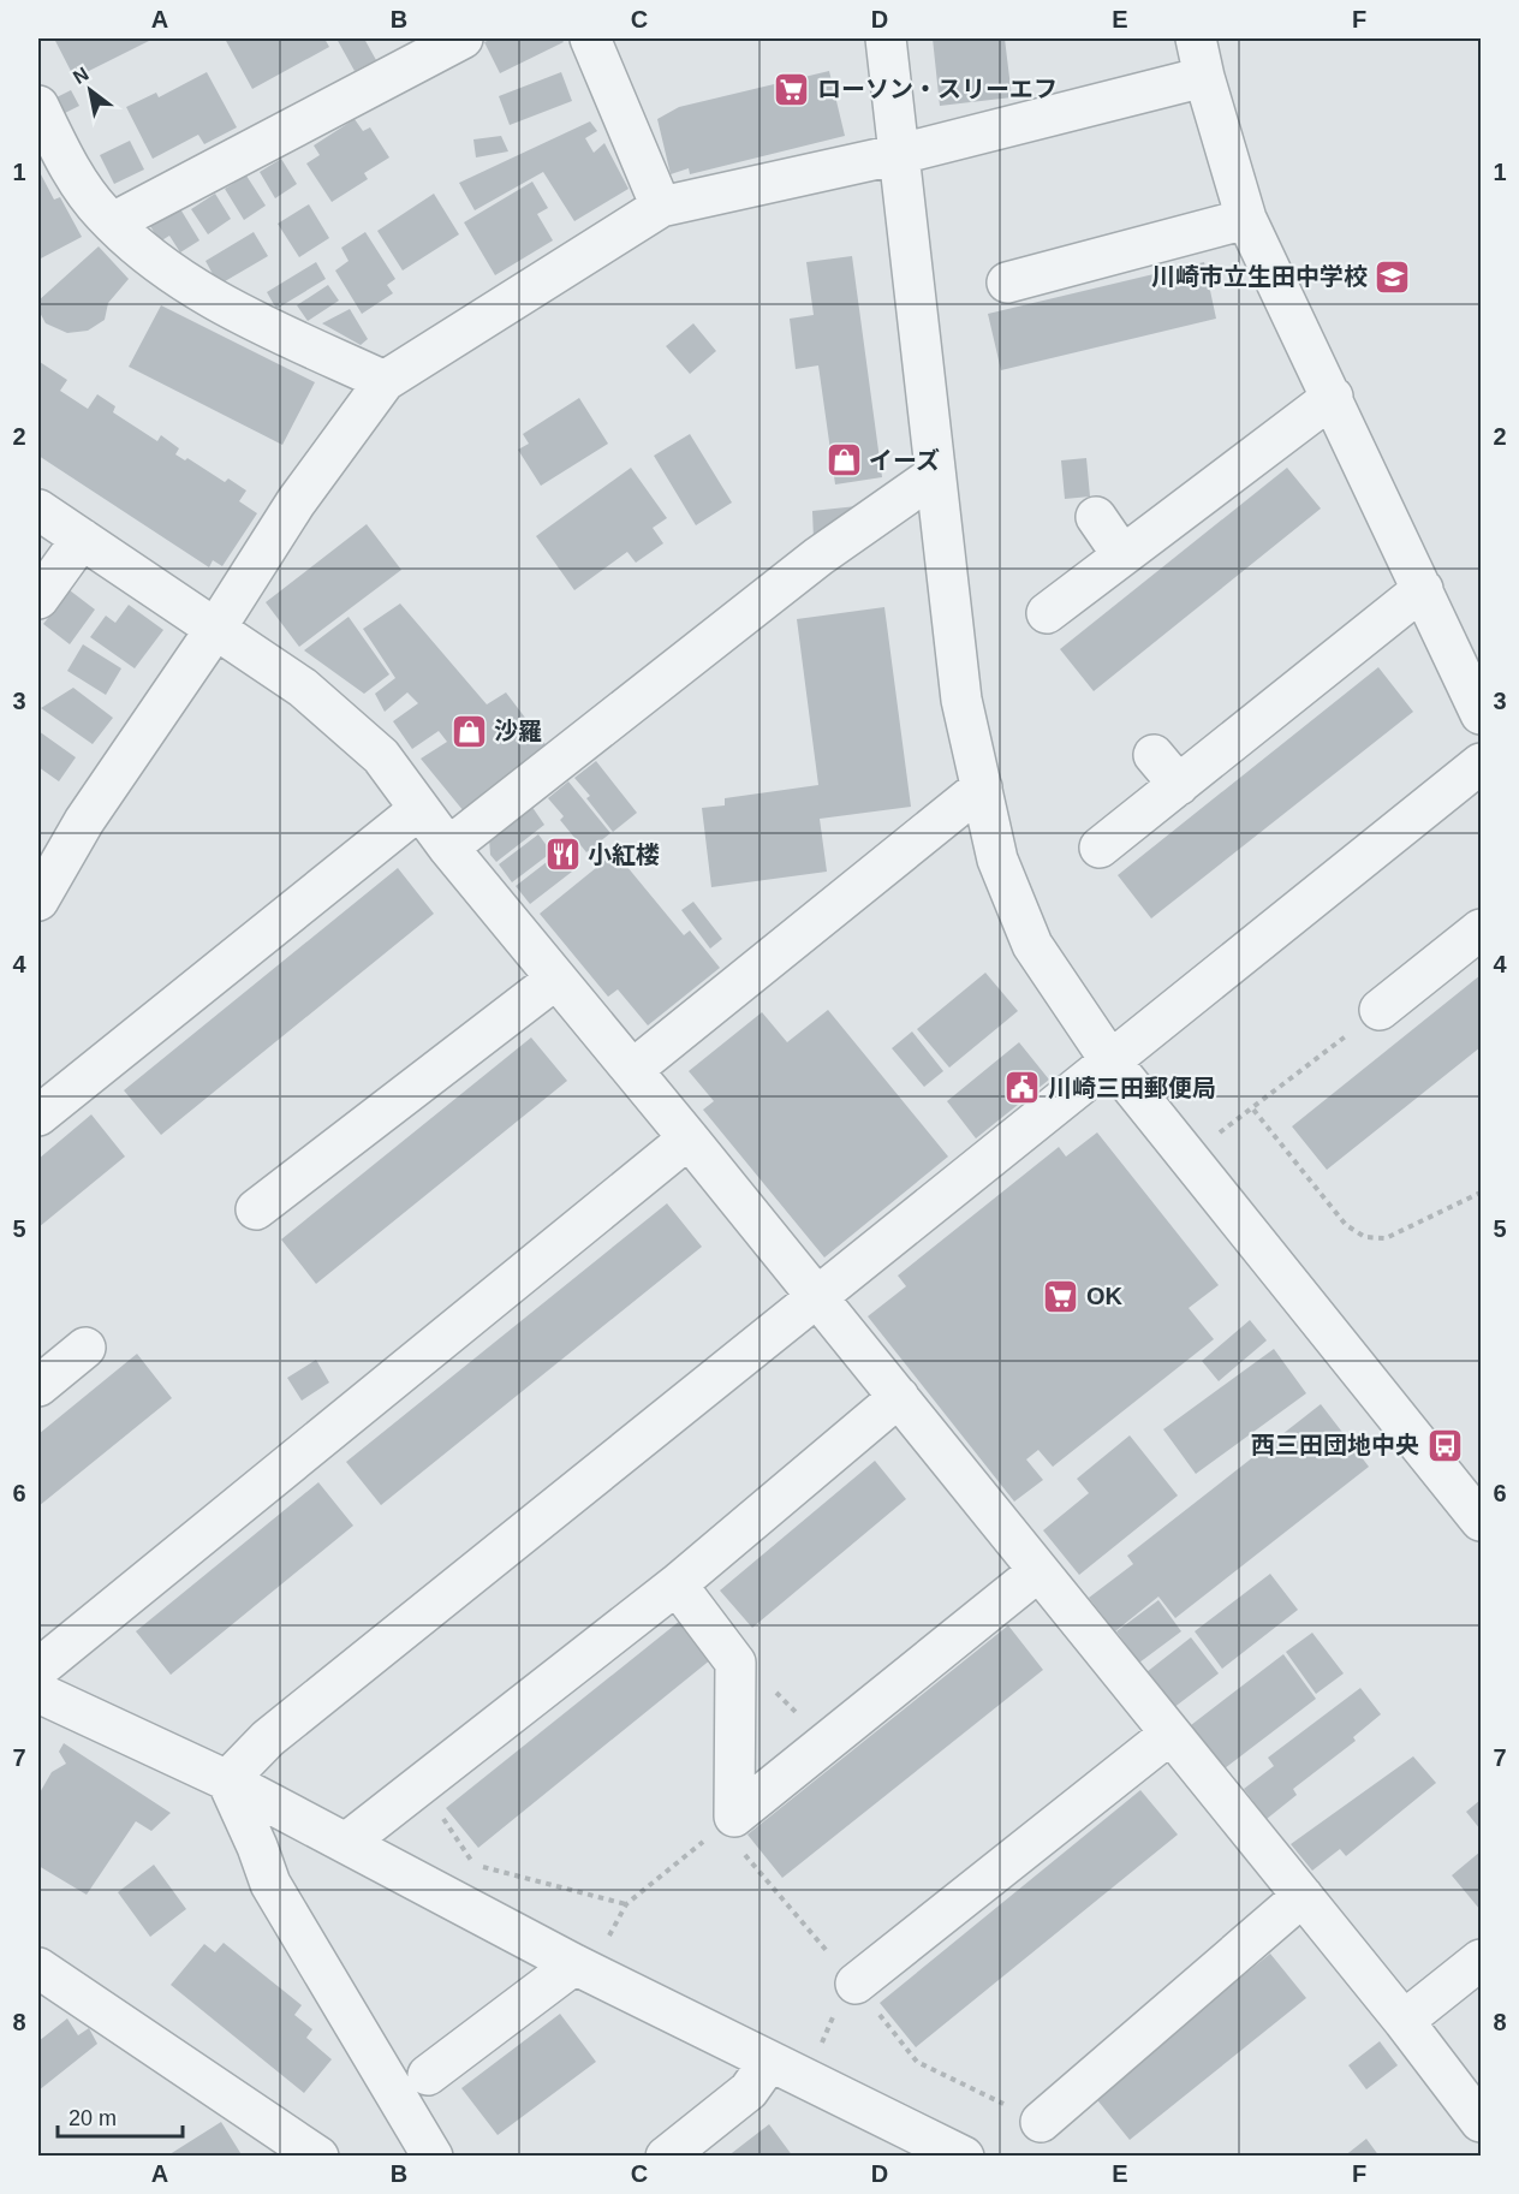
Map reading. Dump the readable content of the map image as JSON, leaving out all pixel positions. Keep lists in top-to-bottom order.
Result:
{
  "places": {
    "supermarket": ["ローソン・スリーエフ", "OK"],
    "school or university": ["川崎市立生田中学校"],
    "shop": ["イーズ", "沙羅"],
    "restaurant": ["小紅楼"],
    "public building": ["川崎三田郵便局"],
    "bus stop": ["西三田団地中央"]
  },
  "scale_bar": "20 m",
  "north": "top left",
  "grid": {
    "columns": [
      "A",
      "B",
      "C",
      "D",
      "E",
      "F"
    ],
    "rows": [
      "1",
      "2",
      "3",
      "4",
      "5",
      "6",
      "7",
      "8"
    ]
  }
}
